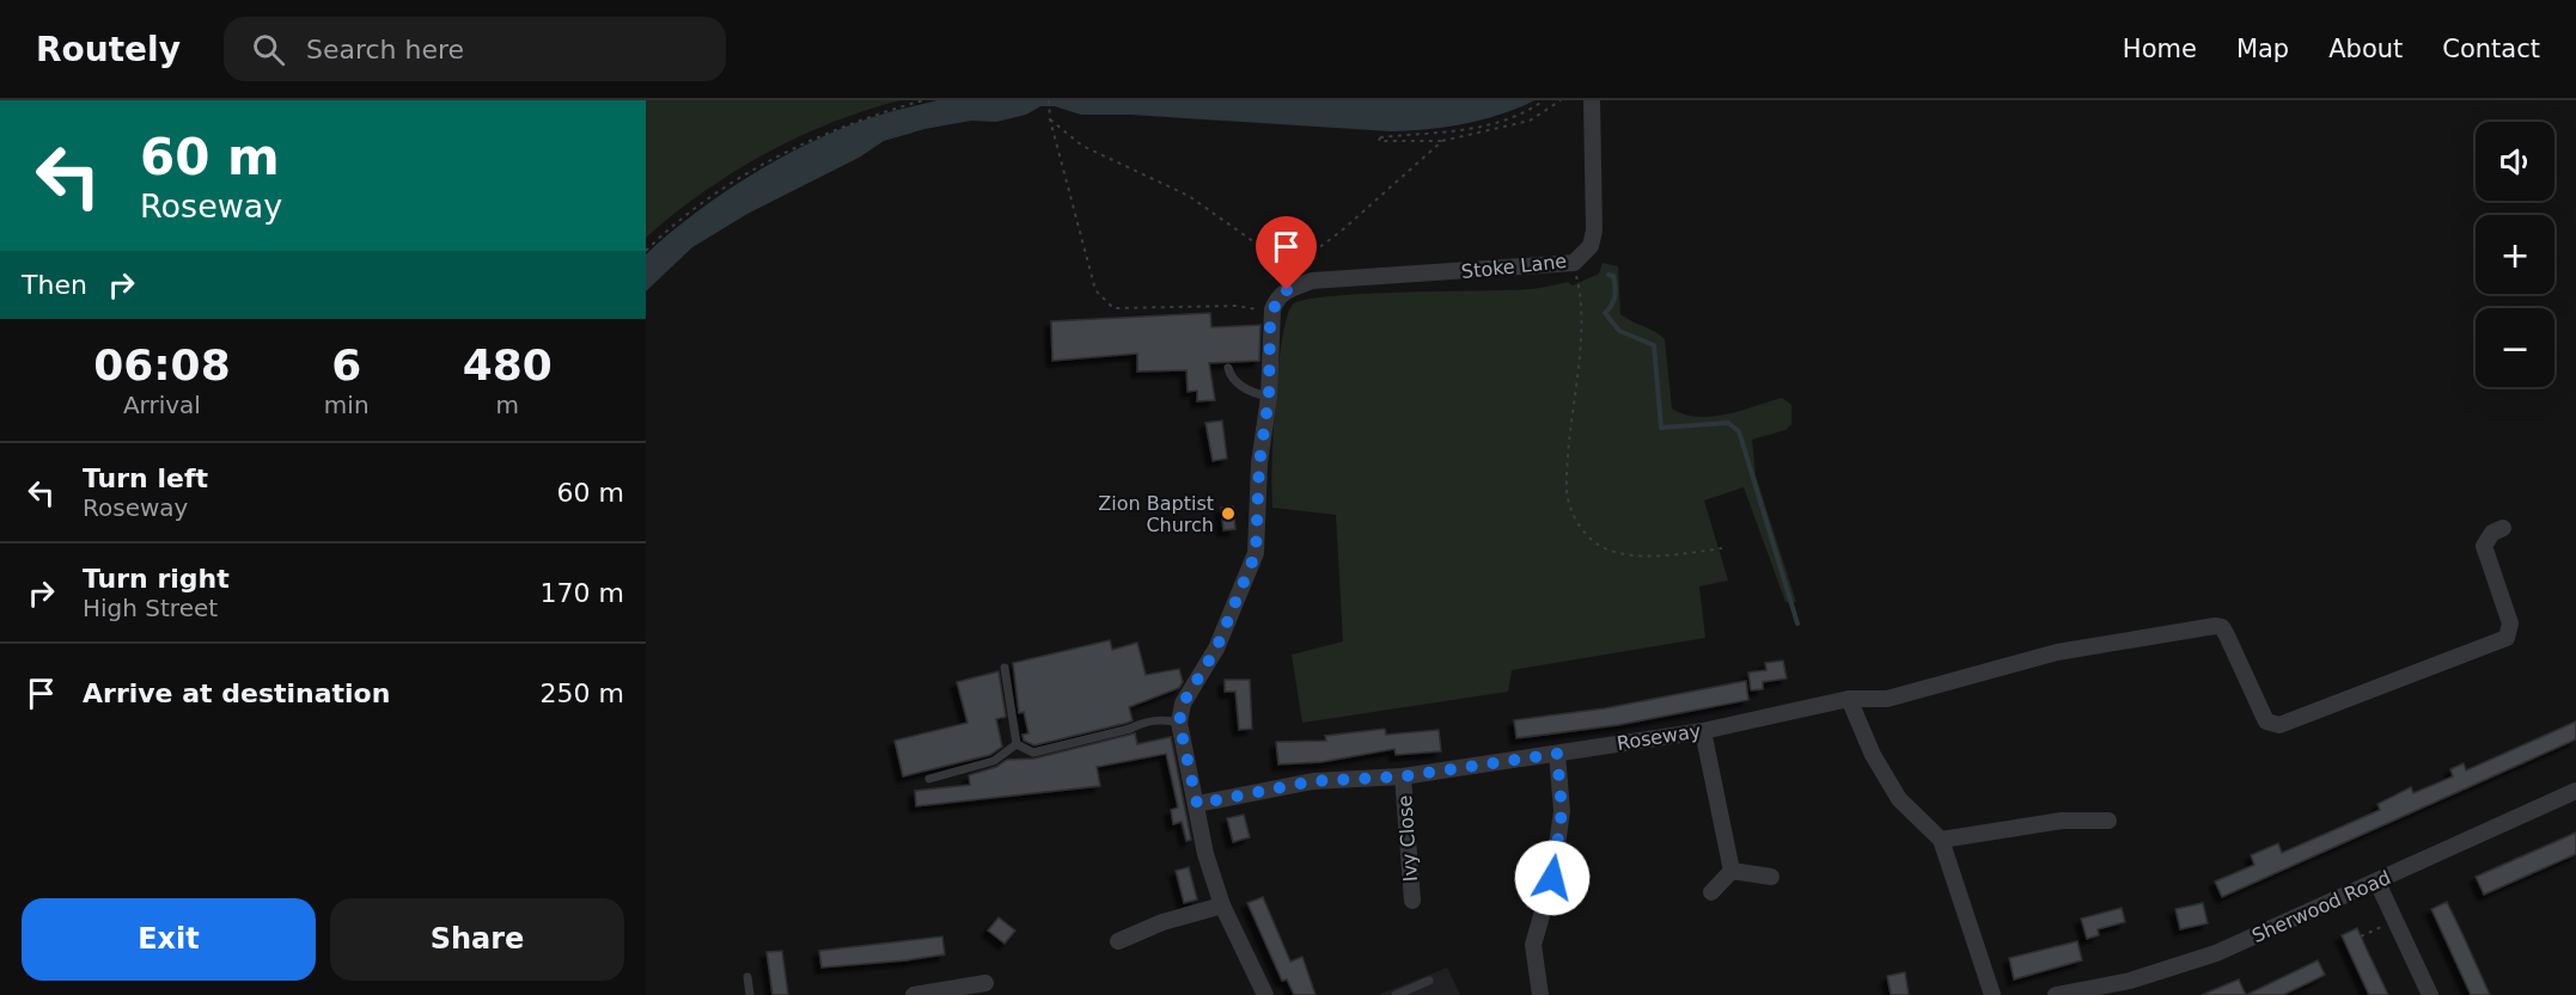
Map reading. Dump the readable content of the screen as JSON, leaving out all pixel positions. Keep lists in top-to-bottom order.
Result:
{
  "streets": {
    "street": [
      "Stoke Lane",
      "Roseway",
      "Ivy Close",
      "Sherwood Road"
    ]
  },
  "crossings": [
    ["Roseway", "Ivy Close"]
  ],
  "places": ["Zion Baptist Church"],
  "page": {
    "header": "Routely",
    "search": "Search here",
    "nav": [
      "Home",
      "Map",
      "About",
      "Contact"
    ],
    "turn": ["60 m", "Roseway"],
    "map_buttons": ["+", "−"],
    "then": "Then",
    "eta": [
      "06:08",
      "Arrival",
      "6",
      "min",
      "480",
      "m"
    ],
    "list": [
      {
        "name": "Turn left",
        "note": "Roseway",
        "value": "60 m"
      },
      {
        "name": "Turn right",
        "note": "High Street",
        "value": "170 m"
      },
      {
        "name": "Arrive at destination",
        "value": "250 m"
      }
    ],
    "buttons": ["Exit", "Share"]
  }
}
